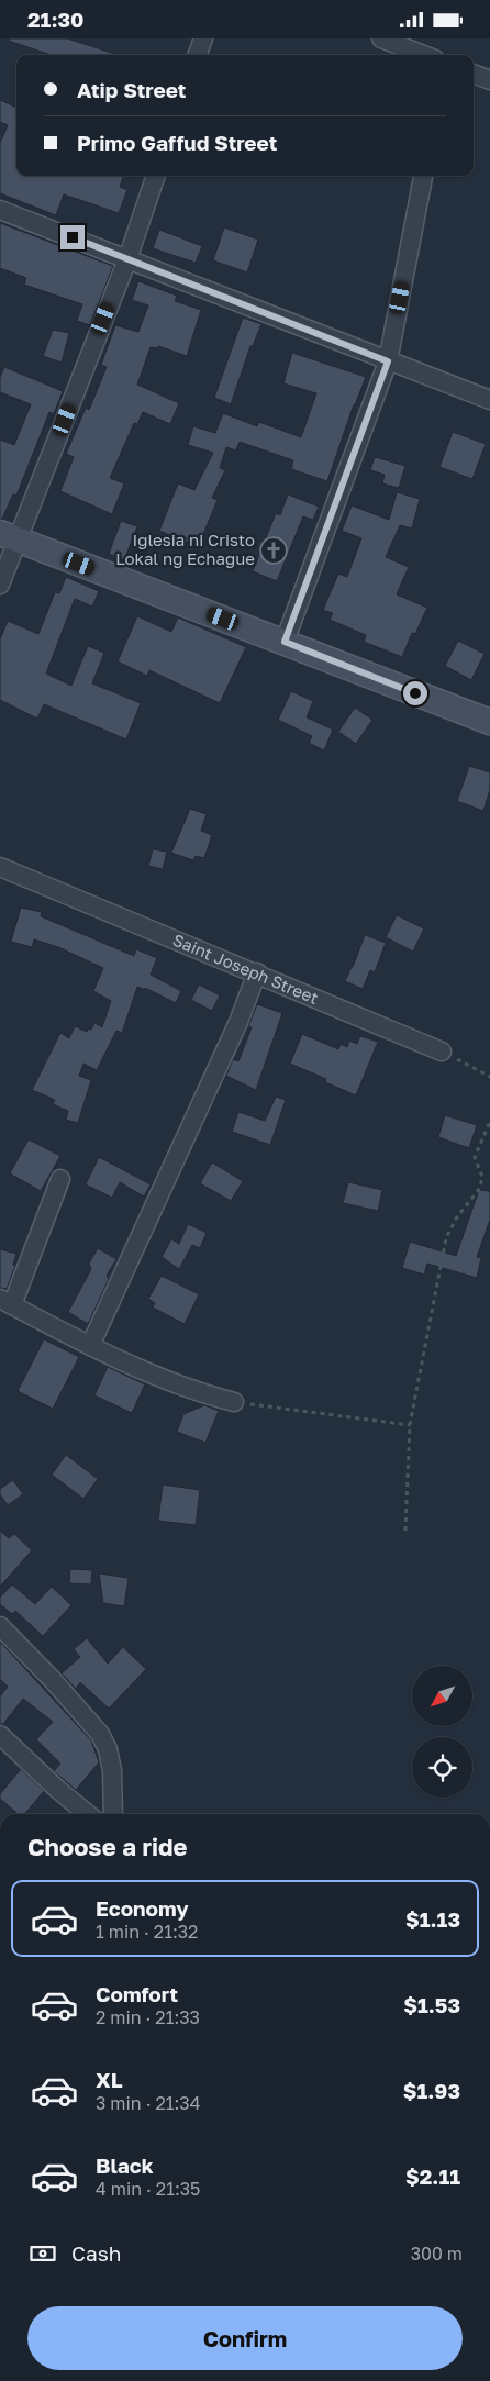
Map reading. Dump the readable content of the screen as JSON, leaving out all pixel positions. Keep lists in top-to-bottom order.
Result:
{
  "streets": {
    "street": ["Saint Joseph Street"]
  },
  "places": {
    "church": ["Iglesia ni Cristo Lokal ng Echague"]
  },
  "north": "bottom left",
  "page": {
    "status": "21:30",
    "banner": ["Atip Street", "Primo Gaffud Street"],
    "heading": "Choose a ride",
    "list": [
      {
        "name": "Economy",
        "note": "1 min · 21:32",
        "value": "$1.13"
      },
      {
        "name": "Comfort",
        "note": "2 min · 21:33",
        "value": "$1.53"
      },
      {
        "name": "XL",
        "note": "3 min · 21:34",
        "value": "$1.93"
      },
      {
        "name": "Black",
        "note": "4 min · 21:35",
        "value": "$2.11"
      }
    ],
    "pay": ["Cash", "300 m"],
    "buttons": "Confirm"
  }
}
